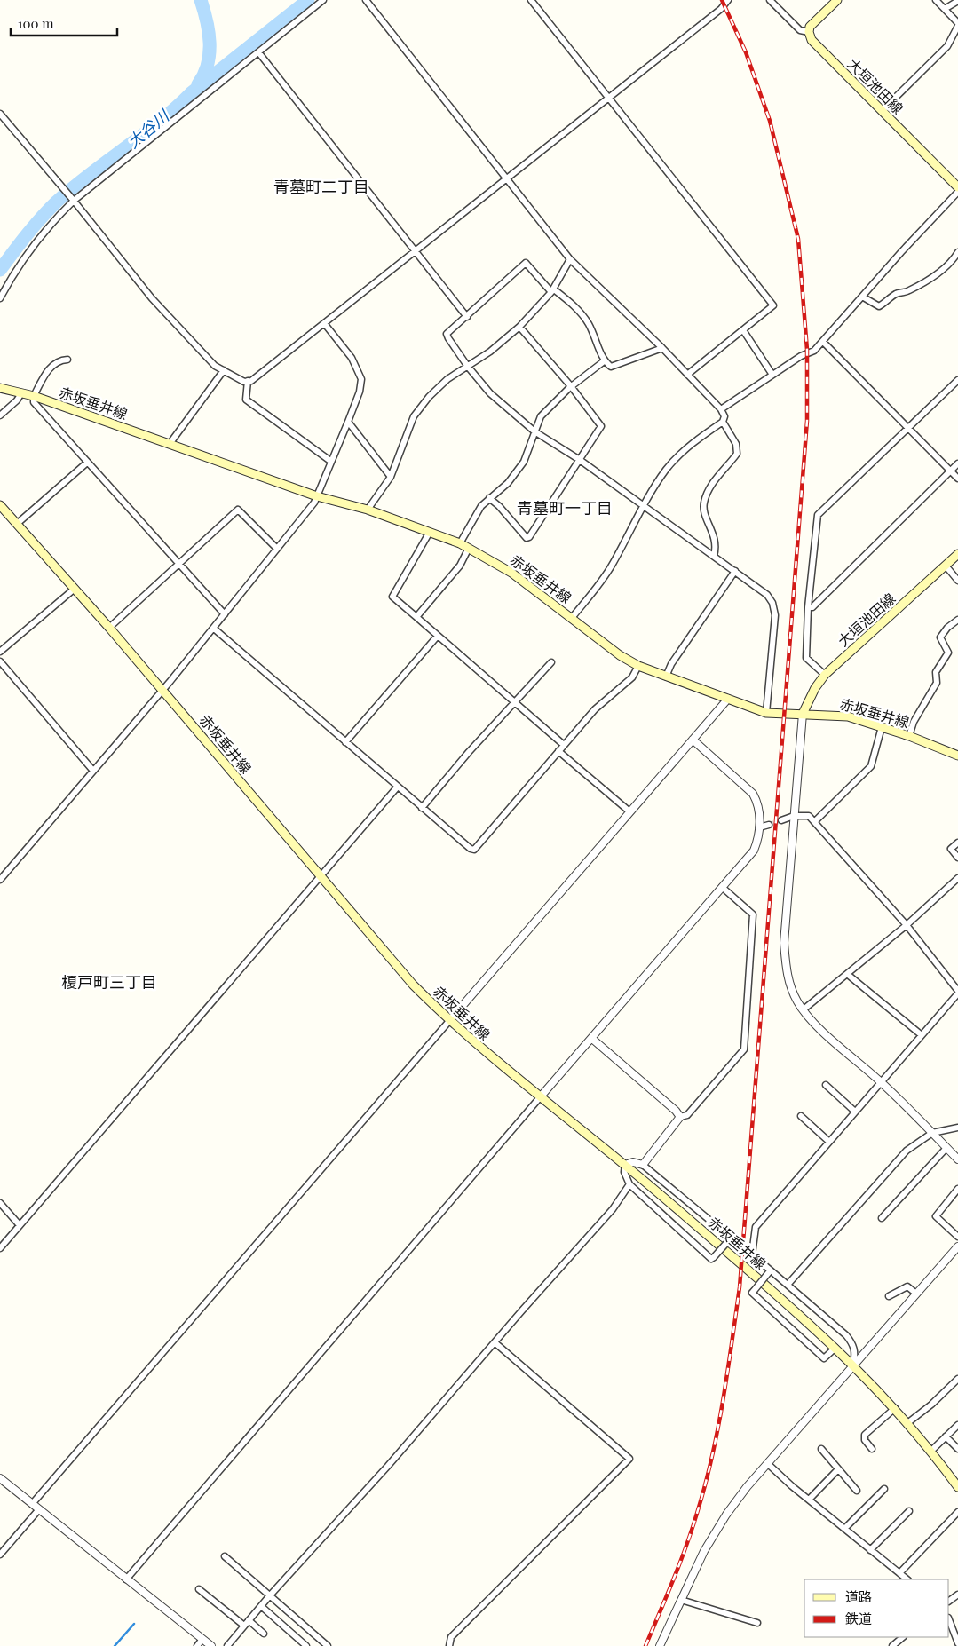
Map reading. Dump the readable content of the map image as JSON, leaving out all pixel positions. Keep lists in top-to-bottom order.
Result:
{
  "streets": {
    "main road": ["大垣池田線", "赤坂垂井線"]
  },
  "crossings": [
    ["大垣池田線", "赤坂垂井線"]
  ],
  "districts": ["青墓町二丁目", "青墓町一丁目", "榎戸町三丁目"],
  "water": ["大谷川"],
  "legend": ["道路", "鉄道"],
  "scale_bar": "100 m"
}
